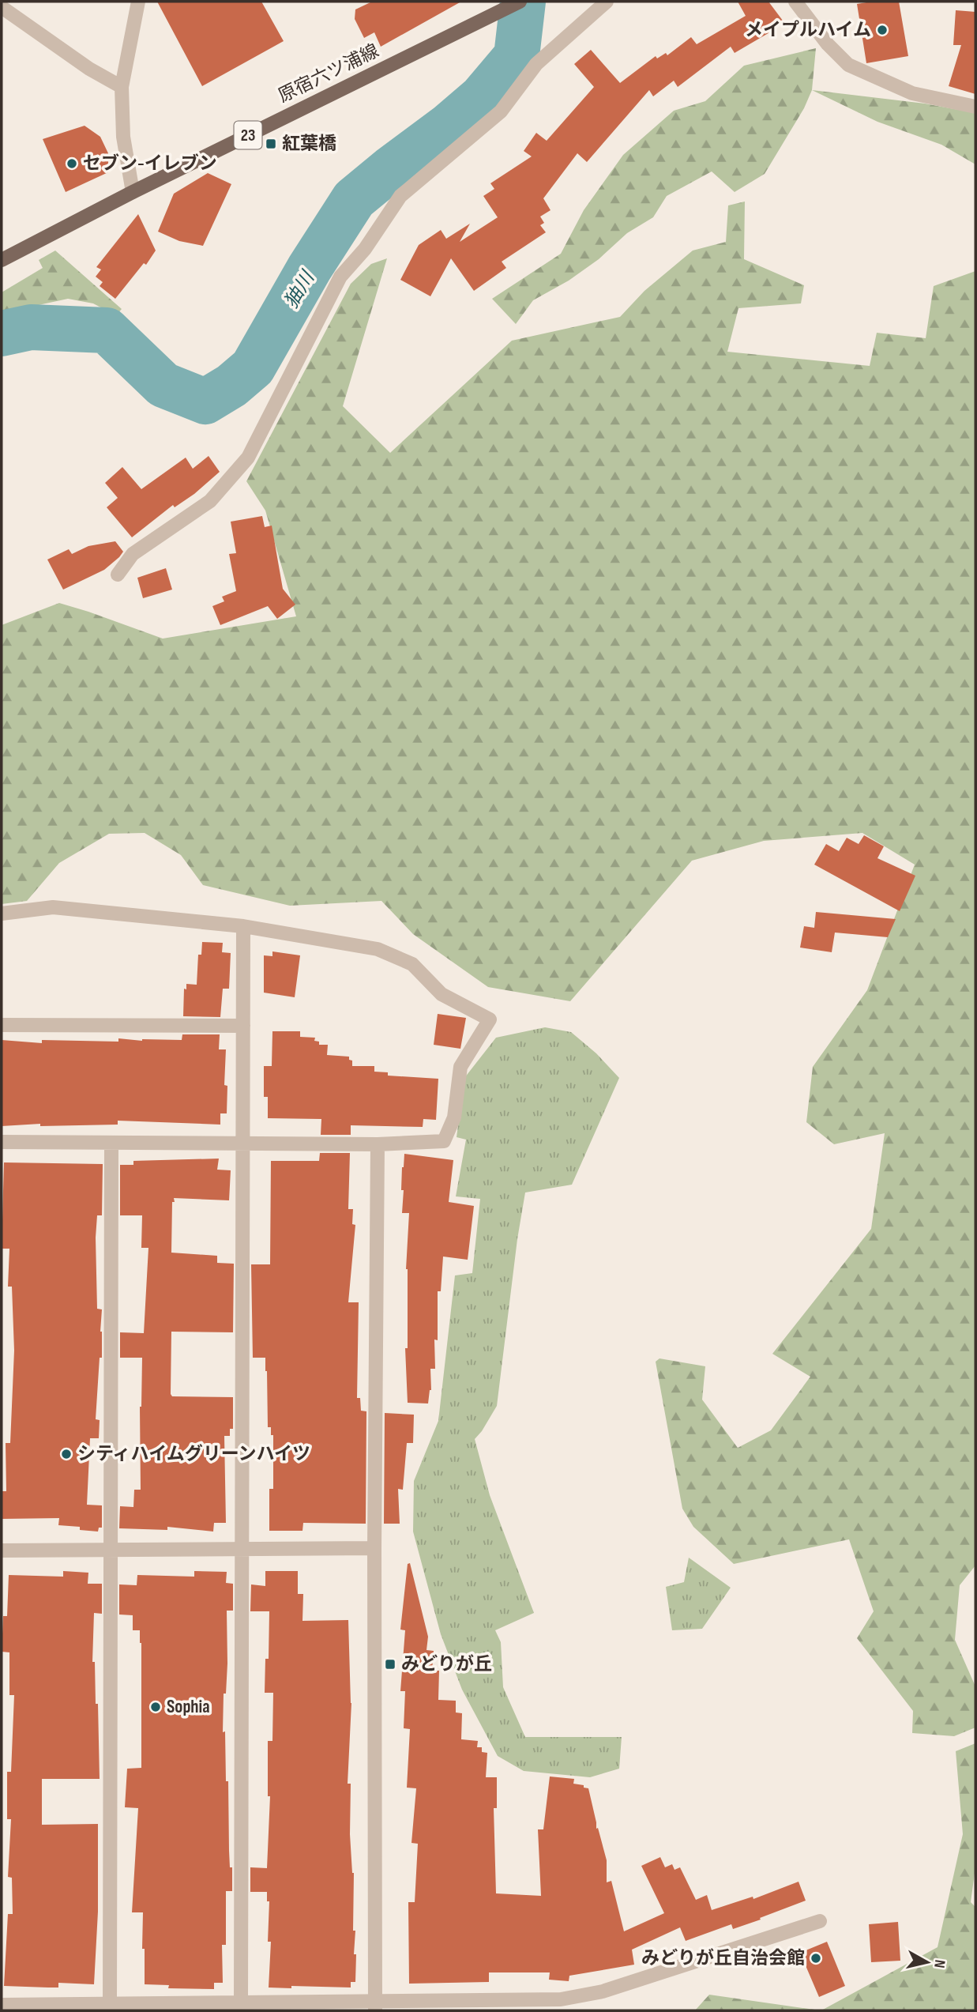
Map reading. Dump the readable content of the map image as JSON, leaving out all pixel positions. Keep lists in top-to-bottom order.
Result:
{
  "streets": {
    "main road": ["原宿六ツ浦線", "23"]
  },
  "water": ["㹨川"],
  "places": {
    "other": [
      "メイプルハイム",
      "セブン-イレブン",
      "シティハイムグリーンハイツ",
      "Sophia",
      "みどりが丘自治会館"
    ],
    "transit": ["紅葉橋", "みどりが丘"]
  },
  "north": "right"
}
